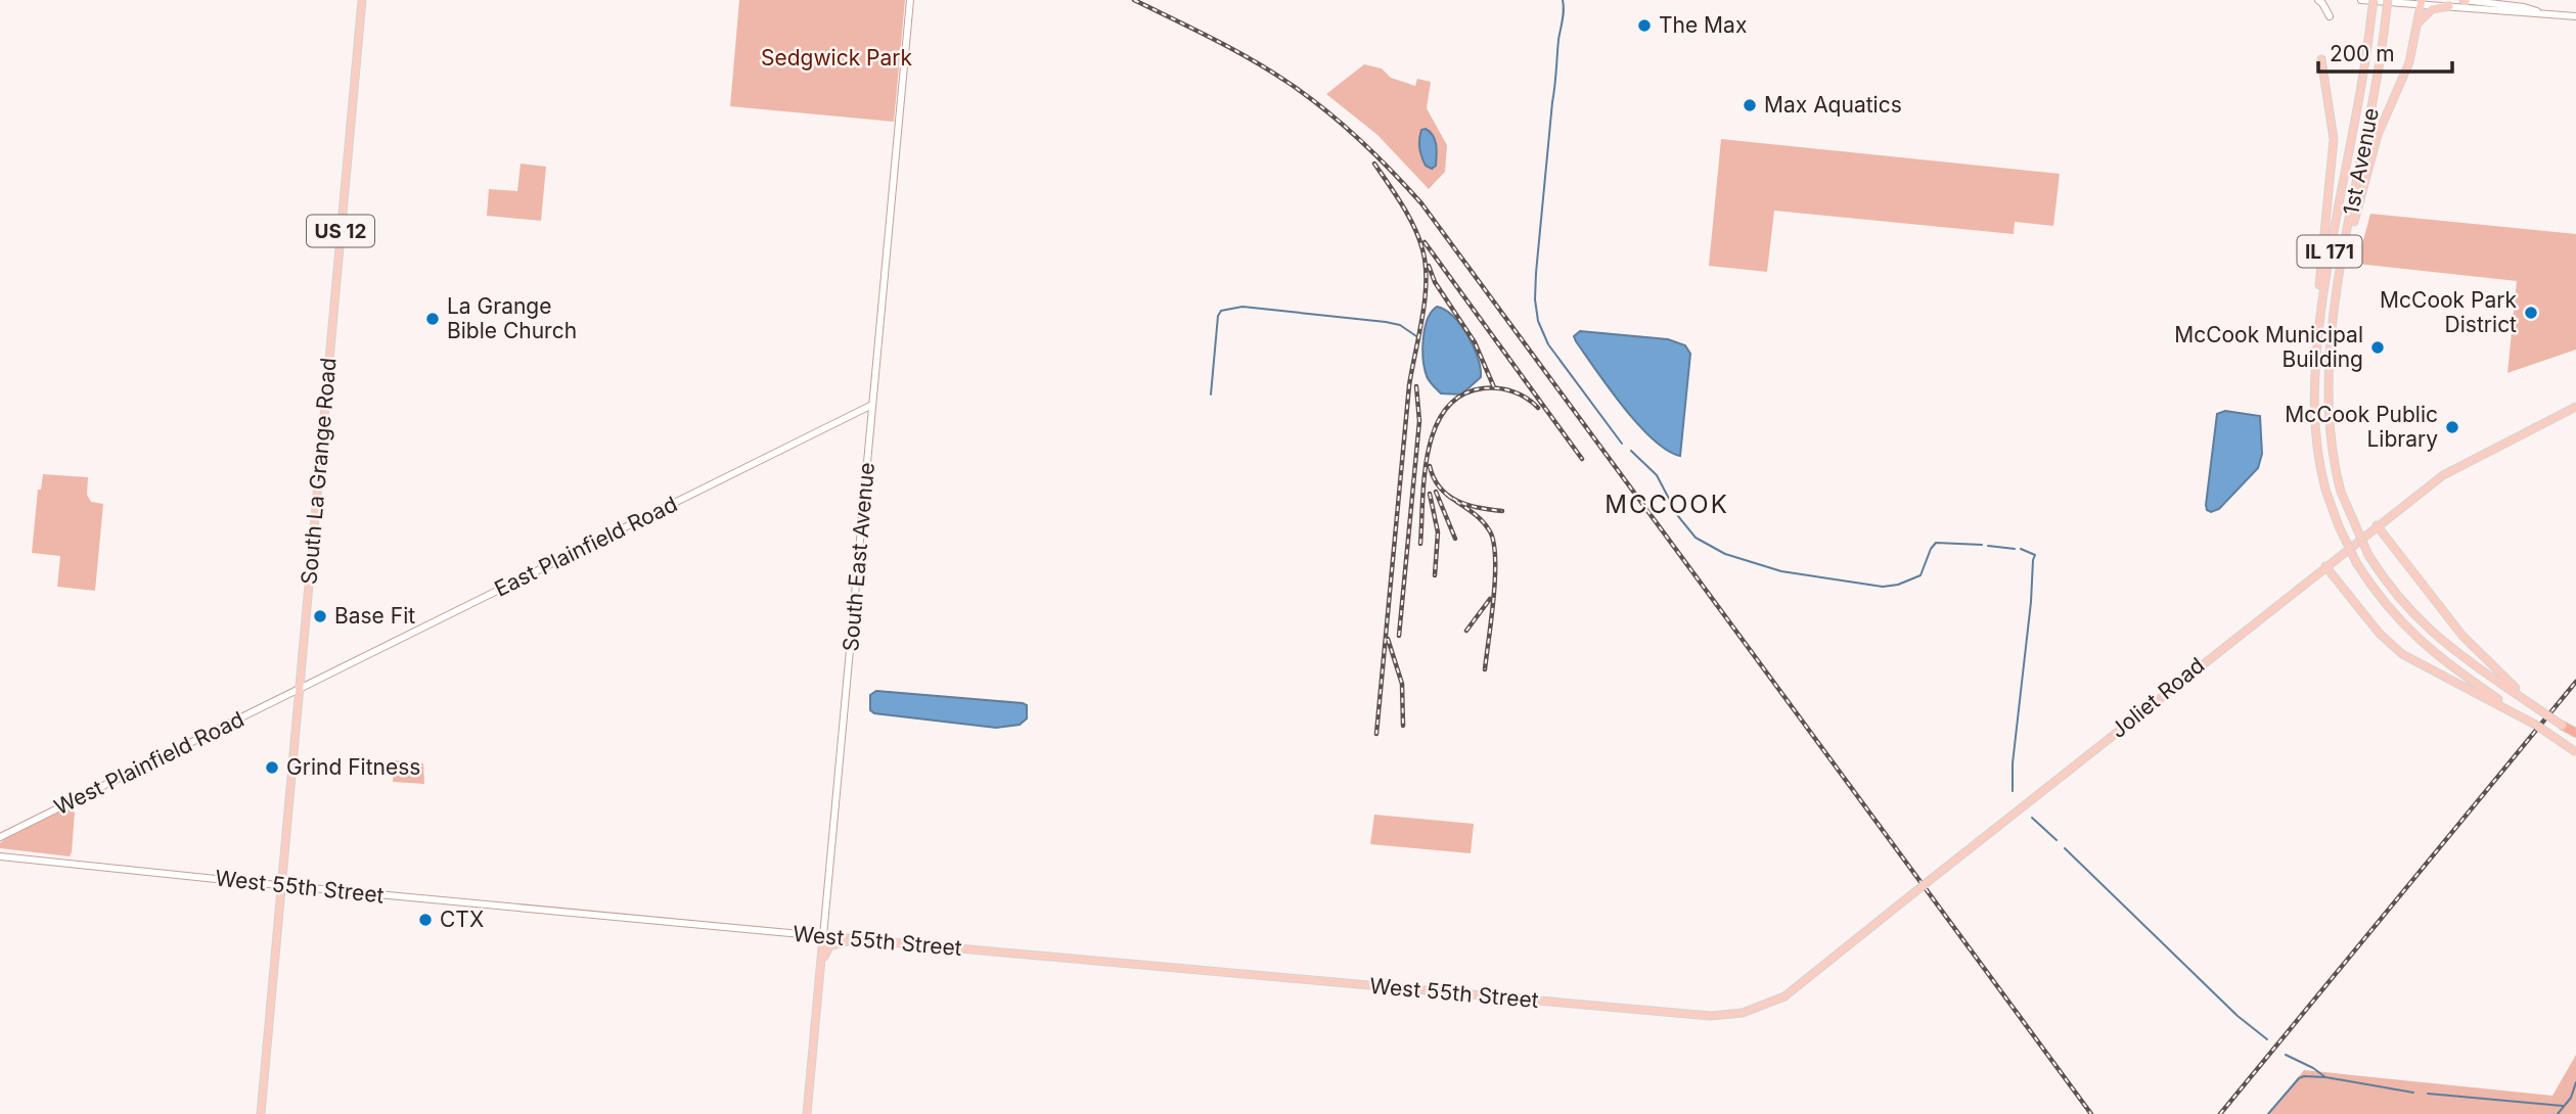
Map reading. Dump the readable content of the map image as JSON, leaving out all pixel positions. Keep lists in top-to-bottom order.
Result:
{
  "streets": {
    "main road": [
      "1st Avenue",
      "US 12",
      "IL 171",
      "South La Grange Road",
      "East Plainfield Road",
      "South East Avenue",
      "Joliet Road",
      "West Plainfield Road",
      "West 55th Street"
    ]
  },
  "crossings": [
    ["South La Grange Road", "East Plainfield Road"],
    ["South La Grange Road", "West Plainfield Road"],
    ["South La Grange Road", "West 55th Street"],
    ["East Plainfield Road", "South East Avenue"],
    ["East Plainfield Road", "West Plainfield Road"],
    ["South East Avenue", "West 55th Street"],
    ["Joliet Road", "West 55th Street"]
  ],
  "districts": ["MCCOOK"],
  "parks": ["Sedgwick Park"],
  "places": [
    "The Max",
    "Max Aquatics",
    "McCook Park District",
    "La Grange Bible Church",
    "McCook Municipal Building",
    "McCook Public Library",
    "Base Fit",
    "Grind Fitness",
    "CTX"
  ],
  "scale_bar": "200 m"
}
